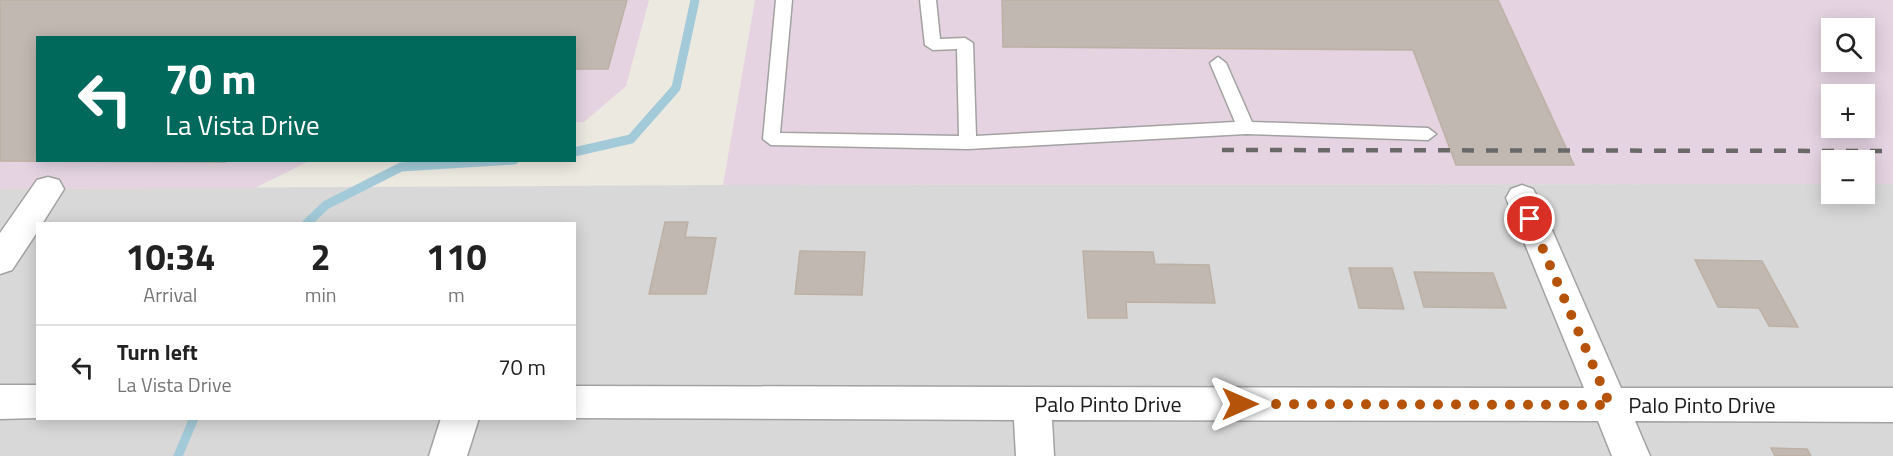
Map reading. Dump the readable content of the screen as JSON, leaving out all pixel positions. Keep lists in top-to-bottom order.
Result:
{
  "streets": {
    "street": ["Palo Pinto Drive"]
  },
  "page": {
    "map_buttons": ["+", "−"],
    "turn": ["70 m", "La Vista Drive"],
    "eta": [
      "10:34",
      "Arrival",
      "2",
      "min",
      "110",
      "m"
    ],
    "list": [
      {
        "name": "Turn left",
        "note": "La Vista Drive",
        "value": "70 m"
      }
    ]
  }
}
